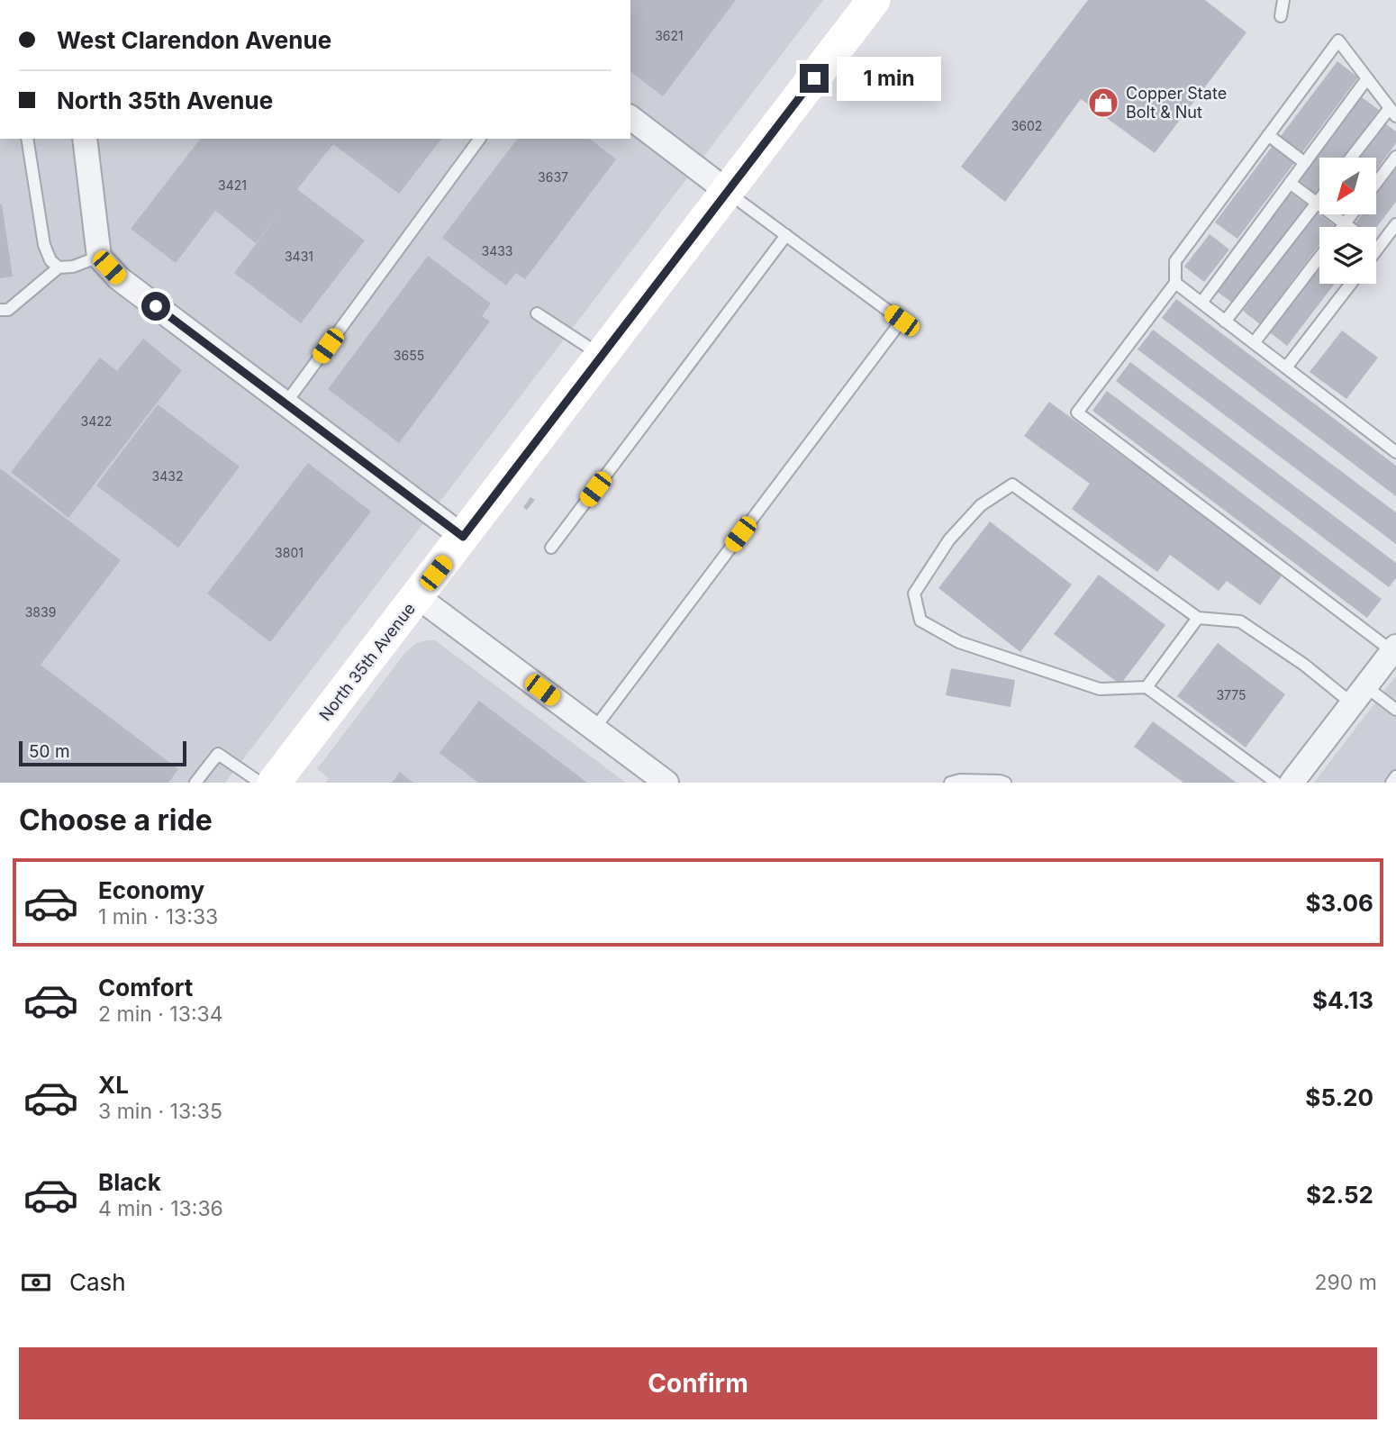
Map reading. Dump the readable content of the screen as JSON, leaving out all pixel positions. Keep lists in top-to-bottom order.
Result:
{
  "streets": {
    "main road": ["North 35th Avenue"]
  },
  "places": {
    "shop": ["Copper State Bolt & Nut"]
  },
  "house_numbers": [
    "3621",
    "3602",
    "3637",
    "3421",
    "3433",
    "3431",
    "3655",
    "3422",
    "3432",
    "3801",
    "3839",
    "3775"
  ],
  "scale_bar": "50 m",
  "north": "bottom left",
  "page": {
    "banner": ["West Clarendon Avenue", "North 35th Avenue"],
    "bubble": "1 min",
    "scale": "50 m",
    "heading": "Choose a ride",
    "list": [
      {
        "name": "Economy",
        "note": "1 min · 13:33",
        "value": "$3.06"
      },
      {
        "name": "Comfort",
        "note": "2 min · 13:34",
        "value": "$4.13"
      },
      {
        "name": "XL",
        "note": "3 min · 13:35",
        "value": "$5.20"
      },
      {
        "name": "Black",
        "note": "4 min · 13:36",
        "value": "$2.52"
      }
    ],
    "pay": ["Cash", "290 m"],
    "buttons": "Confirm"
  }
}
